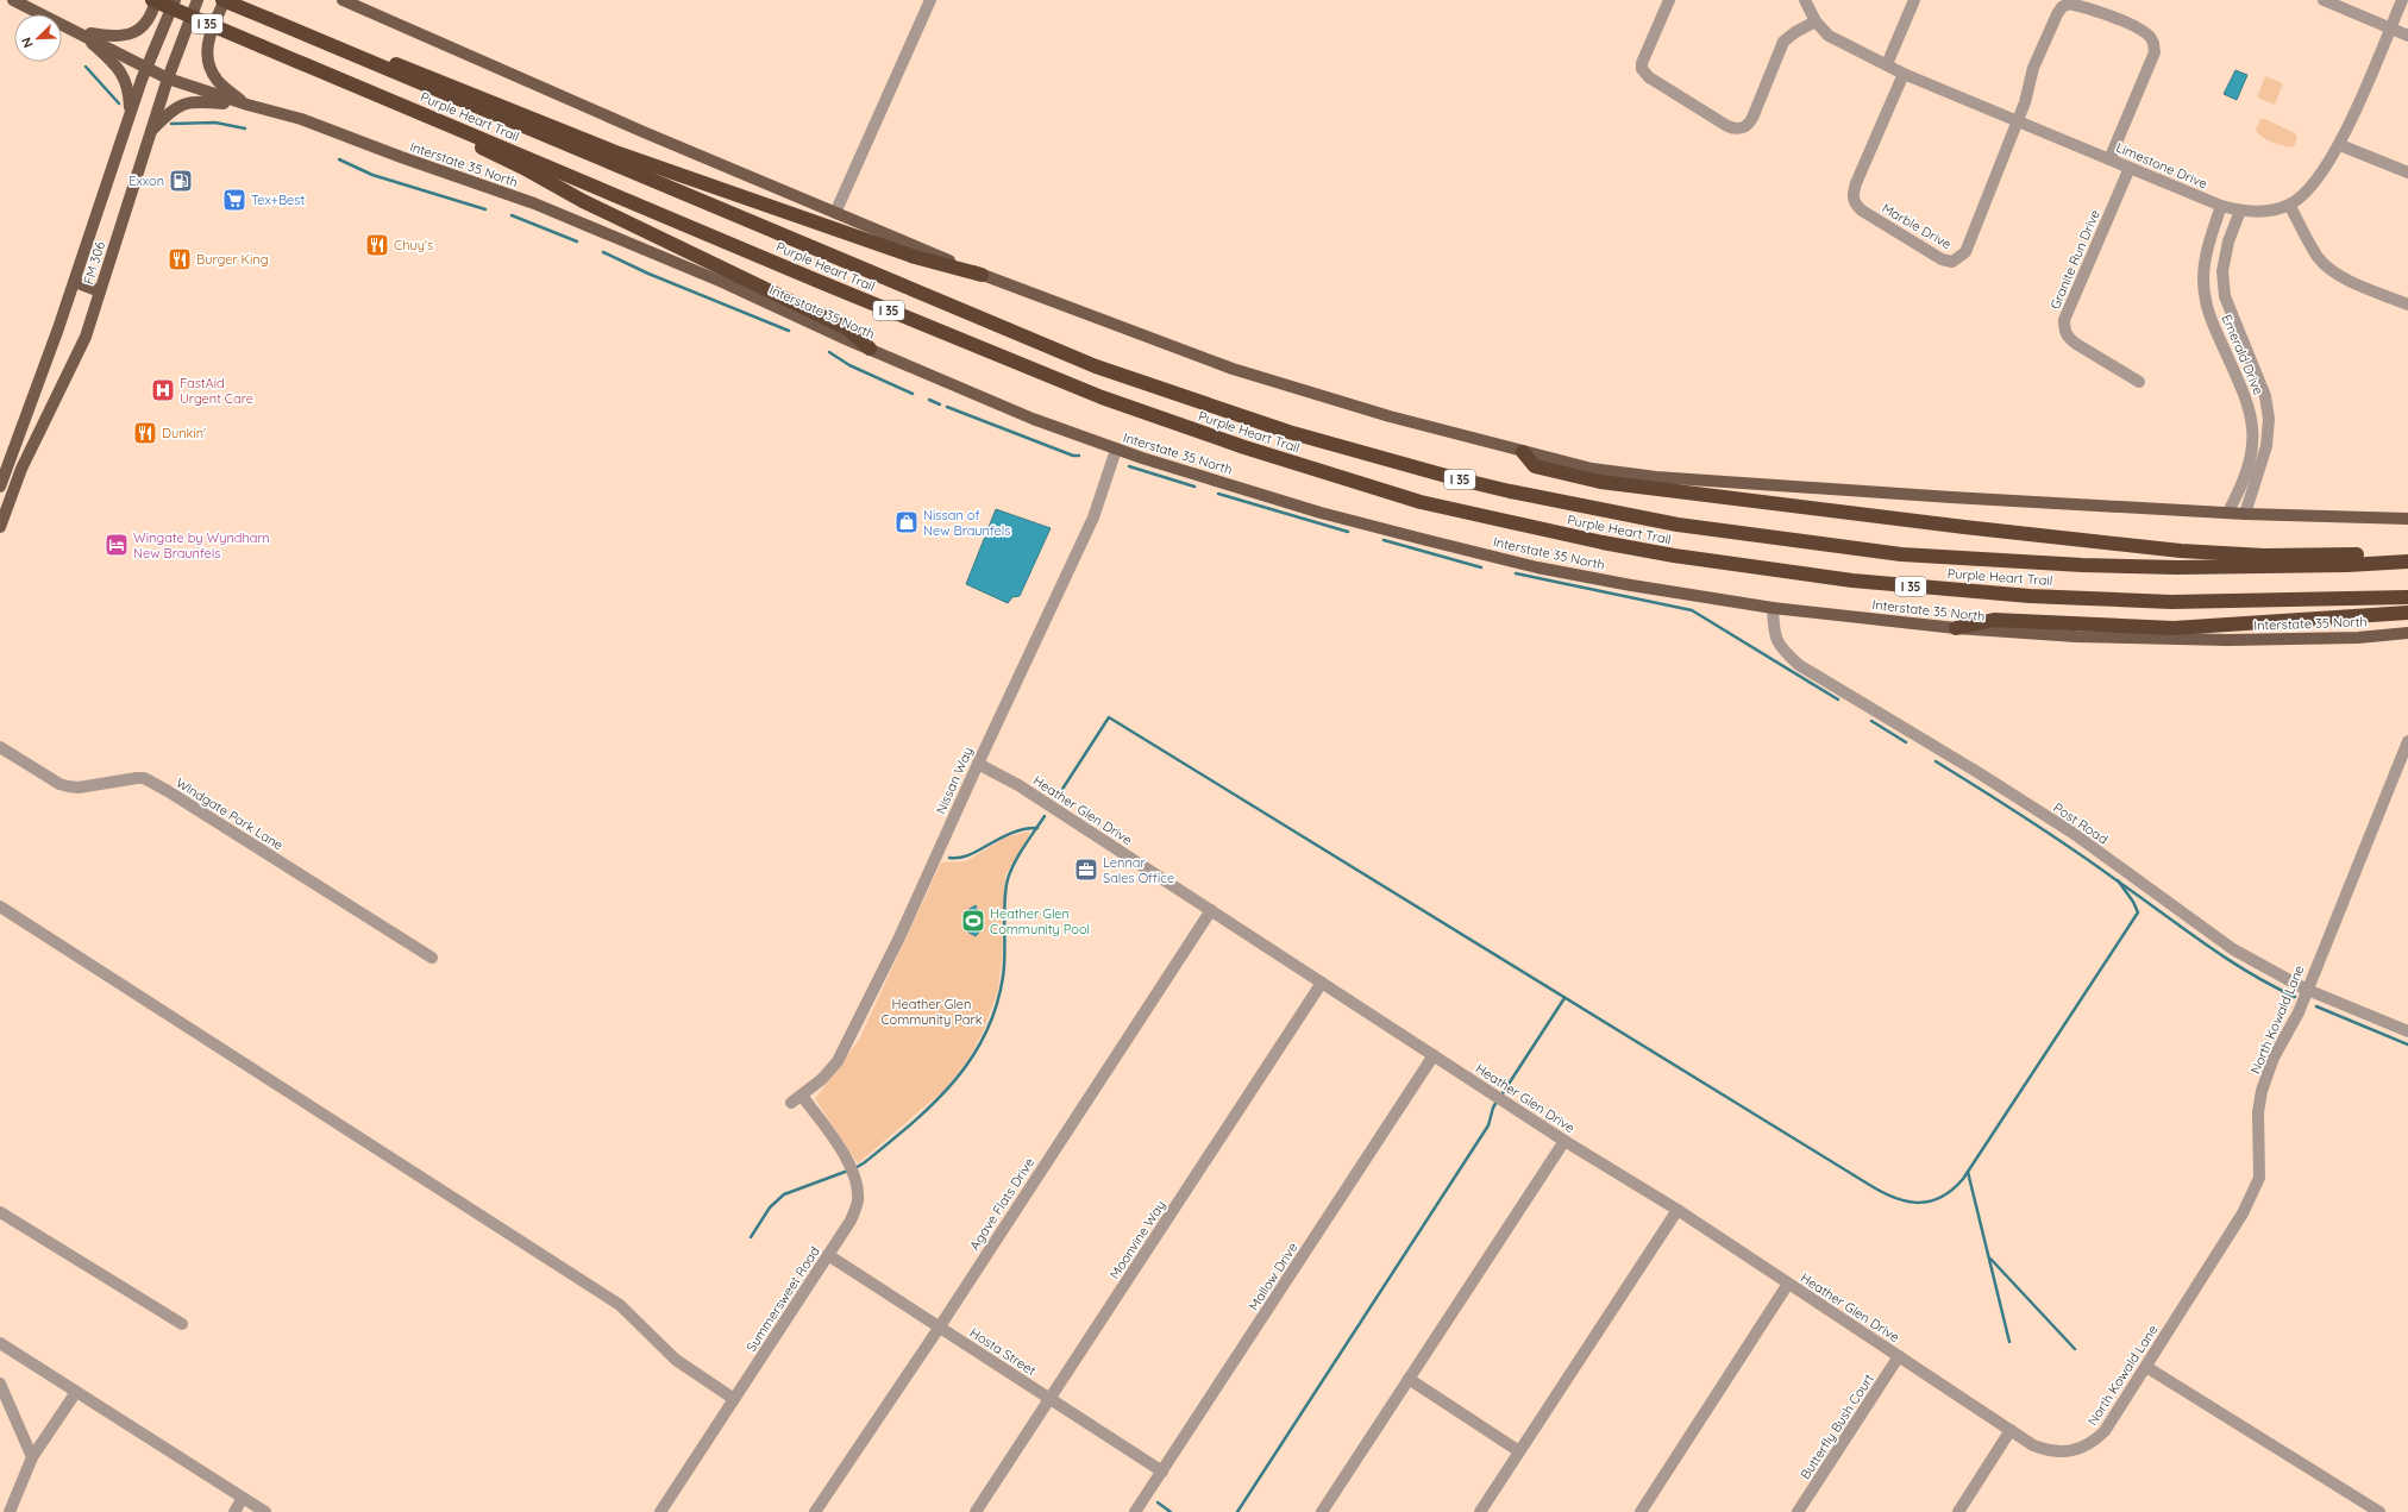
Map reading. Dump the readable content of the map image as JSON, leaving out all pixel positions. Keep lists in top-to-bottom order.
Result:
{
  "streets": {
    "highway": ["I 35", "Purple Heart Trail"],
    "main road": ["Interstate 35 North", "FM 306"],
    "street": [
      "Limestone Drive",
      "Marble Drive",
      "Granite Run Drive",
      "Emerald Drive",
      "Nissan Way",
      "Heather Glen Drive",
      "Windgate Park Lane",
      "Post Road",
      "North Kowald Lane",
      "Agave Flats Drive",
      "Moonvine Way",
      "Mallow Drive",
      "Summersweet Road",
      "Hosta Street",
      "Butterfly Bush Court"
    ]
  },
  "crossings": [
    ["Interstate 35 North", "FM 306"],
    ["Interstate 35 North", "Nissan Way"],
    ["Interstate 35 North", "Post Road"],
    ["Limestone Drive", "Marble Drive"],
    ["Limestone Drive", "Granite Run Drive"],
    ["Limestone Drive", "Emerald Drive"],
    ["Nissan Way", "Heather Glen Drive"],
    ["Nissan Way", "Summersweet Road"],
    ["Heather Glen Drive", "North Kowald Lane"],
    ["Heather Glen Drive", "Agave Flats Drive"],
    ["Heather Glen Drive", "Moonvine Way"],
    ["Heather Glen Drive", "Mallow Drive"],
    ["Heather Glen Drive", "Butterfly Bush Court"],
    ["Post Road", "North Kowald Lane"],
    ["Agave Flats Drive", "Hosta Street"],
    ["Moonvine Way", "Hosta Street"],
    ["Mallow Drive", "Hosta Street"],
    ["Summersweet Road", "Hosta Street"]
  ],
  "parks": ["Heather Glen Community Park"],
  "places": {
    "fuel station": ["Exxon"],
    "supermarket": ["Tex+Best"],
    "restaurant": ["Chuy's", "Burger King", "Dunkin'"],
    "hospital": ["FastAid Urgent Care"],
    "shop": ["Nissan of New Braunfels"],
    "hotel": ["Wingate by Wyndham New Braunfels"],
    "office": ["Lennar Sales Office"],
    "sports": ["Heather Glen Community Pool"]
  },
  "north": "bottom left"
}
